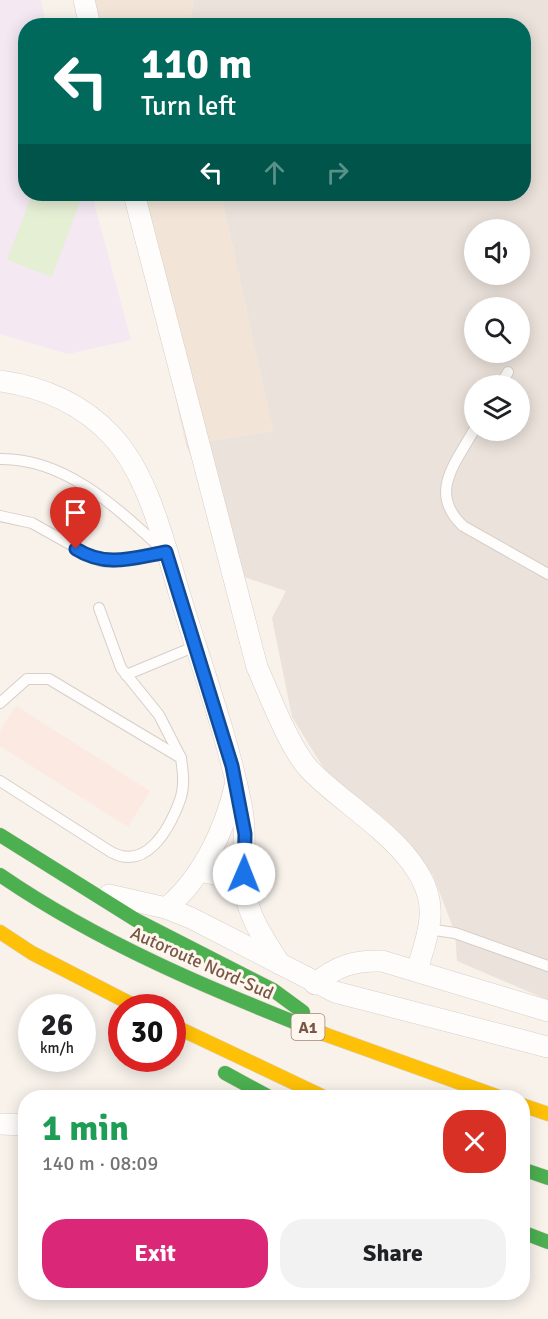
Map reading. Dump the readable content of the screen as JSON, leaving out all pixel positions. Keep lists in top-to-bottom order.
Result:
{
  "streets": {
    "highway": ["Autoroute Nord-Sud", "A1"]
  },
  "page": {
    "turn": ["110 m", "Turn left"],
    "speed": "26 km/h",
    "limit": "30",
    "heading": ["1 min", "140 m · 08:09"],
    "buttons": ["Exit", "Share"]
  }
}
